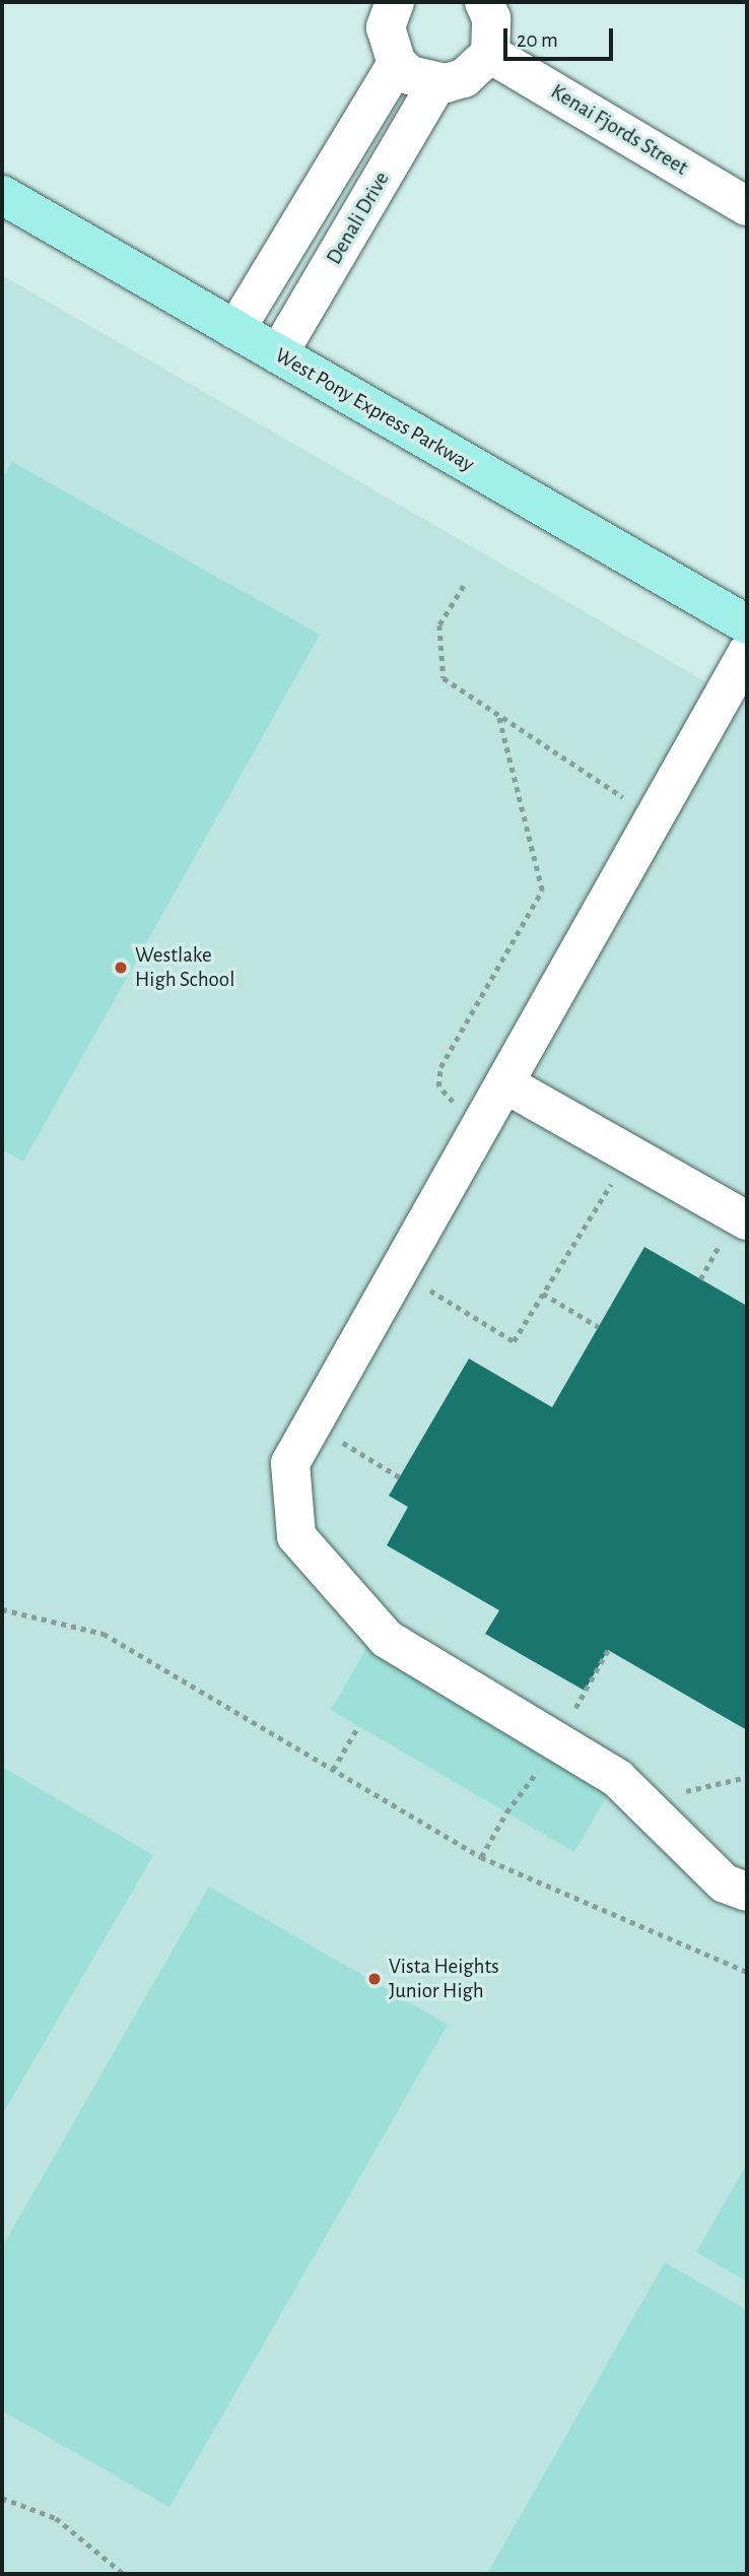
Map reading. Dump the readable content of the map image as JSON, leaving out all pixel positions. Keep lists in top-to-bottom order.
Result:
{
  "streets": {
    "main road": ["West Pony Express Parkway"],
    "street": ["Kenai Fjords Street", "Denali Drive"]
  },
  "crossings": [
    ["Denali Drive", "West Pony Express Parkway"]
  ],
  "places": ["Westlake High School", "Vista Heights Junior High"],
  "scale_bar": "20 m"
}
